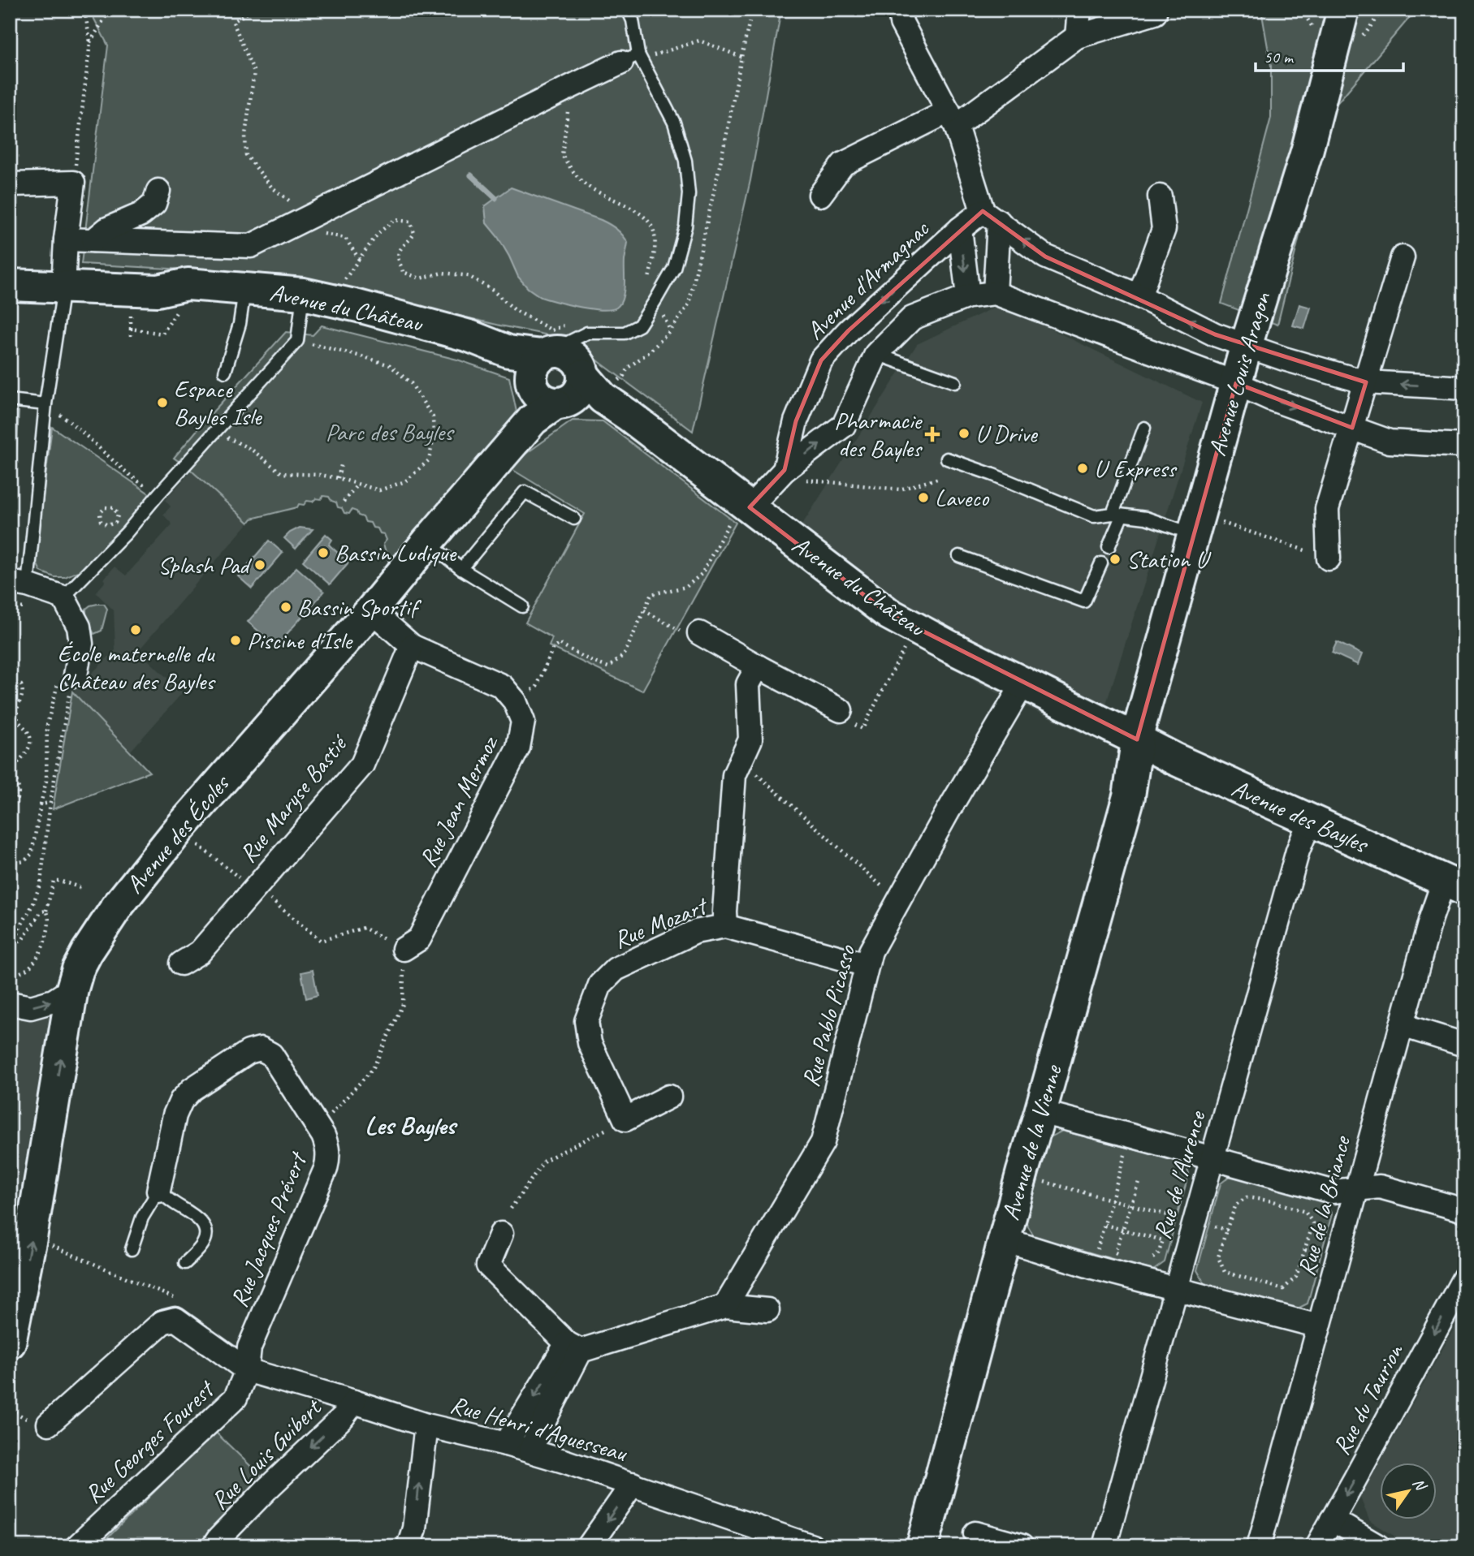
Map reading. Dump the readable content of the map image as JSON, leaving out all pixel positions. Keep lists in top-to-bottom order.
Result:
{
  "streets": {
    "main road": [
      "Avenue du Château",
      "Avenue Louis Aragon",
      "Avenue des Bayles",
      "Avenue des Écoles",
      "Avenue de la Vienne"
    ],
    "street": [
      "Avenue d'Armagnac",
      "Rue Maryse Bastié",
      "Rue Jean Mermoz",
      "Rue Mozart",
      "Rue Pablo Picasso",
      "Rue de l'Aurence",
      "Rue de la Briance",
      "Rue Jacques Prévert",
      "Rue du Taurion",
      "Rue Henri d'Aguesseau",
      "Rue Georges Fourest",
      "Rue Louis Guibert"
    ]
  },
  "crossings": [
    ["Avenue d'Armagnac", "Avenue du Château"],
    ["Avenue d'Armagnac", "Avenue Louis Aragon"],
    ["Avenue du Château", "Avenue Louis Aragon"],
    ["Avenue du Château", "Avenue des Bayles"],
    ["Avenue du Château", "Avenue des Écoles"],
    ["Avenue du Château", "Rue Pablo Picasso"],
    ["Avenue du Château", "Avenue de la Vienne"],
    ["Avenue Louis Aragon", "Avenue des Bayles"],
    ["Avenue Louis Aragon", "Avenue de la Vienne"],
    ["Rue Maryse Bastié", "Rue Jean Mermoz"],
    ["Rue Jean Mermoz", "Avenue des Écoles"],
    ["Avenue des Bayles", "Avenue de la Vienne"],
    ["Avenue des Bayles", "Rue de l'Aurence"],
    ["Avenue des Bayles", "Rue de la Briance"],
    ["Rue Mozart", "Rue Pablo Picasso"],
    ["Rue Jacques Prévert", "Rue Henri d'Aguesseau"],
    ["Rue Jacques Prévert", "Rue Georges Fourest"],
    ["Rue Henri d'Aguesseau", "Rue Georges Fourest"],
    ["Rue Henri d'Aguesseau", "Rue Louis Guibert"]
  ],
  "one_way": ["Rue du Taurion"],
  "districts": ["Les Bayles"],
  "parks": ["Parc des Bayles"],
  "places": {
    "other": [
      "Espace Bayles Isle",
      "U Drive",
      "U Express",
      "Laveco",
      "Bassin Ludique",
      "Station U",
      "Splash Pad",
      "Bassin Sportif",
      "École maternelle du Château des Bayles",
      "Piscine d'Isle"
    ],
    "health": ["Pharmacie des Bayles"]
  },
  "scale_bar": "50 m",
  "north": "top right"
}
